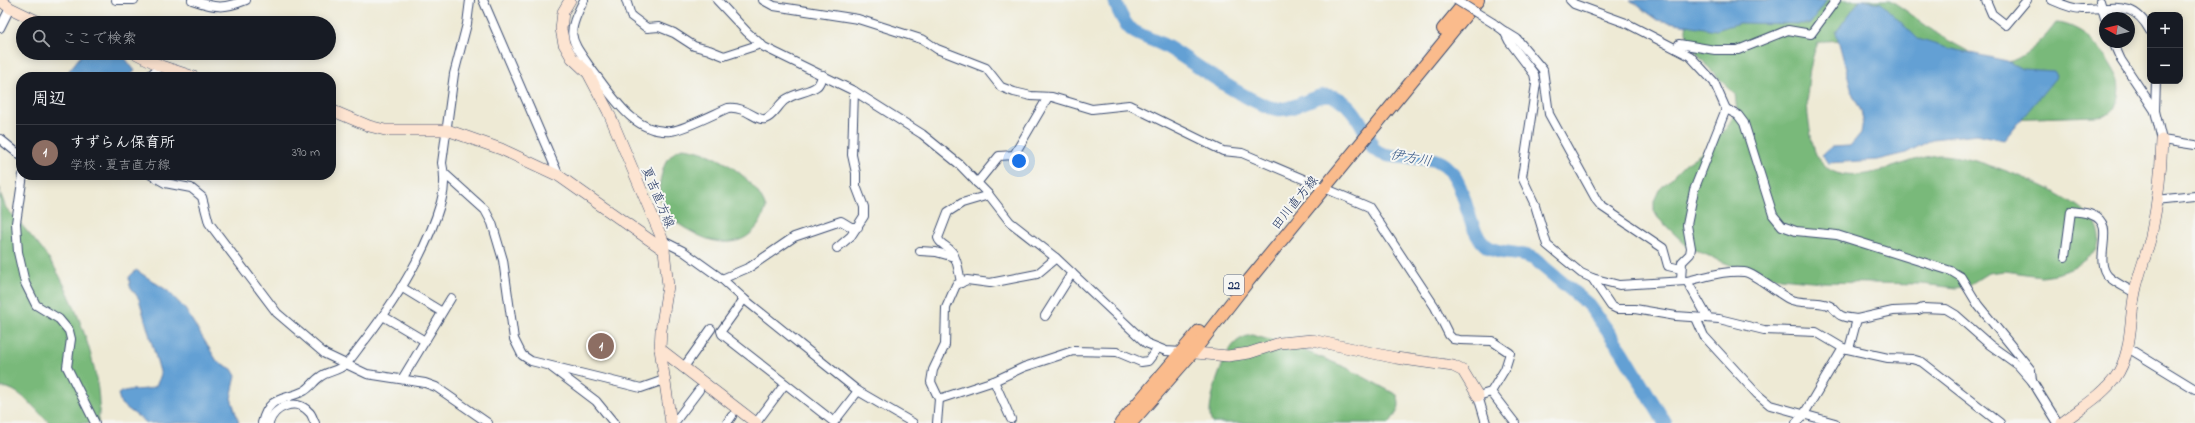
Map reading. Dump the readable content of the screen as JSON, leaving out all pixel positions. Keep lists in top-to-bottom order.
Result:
{
  "streets": {
    "main road": ["田川直方線", "22"],
    "street": ["夏吉直方線"]
  },
  "water": ["伊方川"],
  "north": "left",
  "page": {
    "map_buttons": ["+", "−"],
    "search": "ここで検索",
    "heading": "周辺",
    "list": [
      {
        "mark": "1",
        "name": "すずらん保育所",
        "note": "学校 · 夏吉直方線",
        "value": "390 m"
      }
    ],
    "pins": "1"
  }
}
